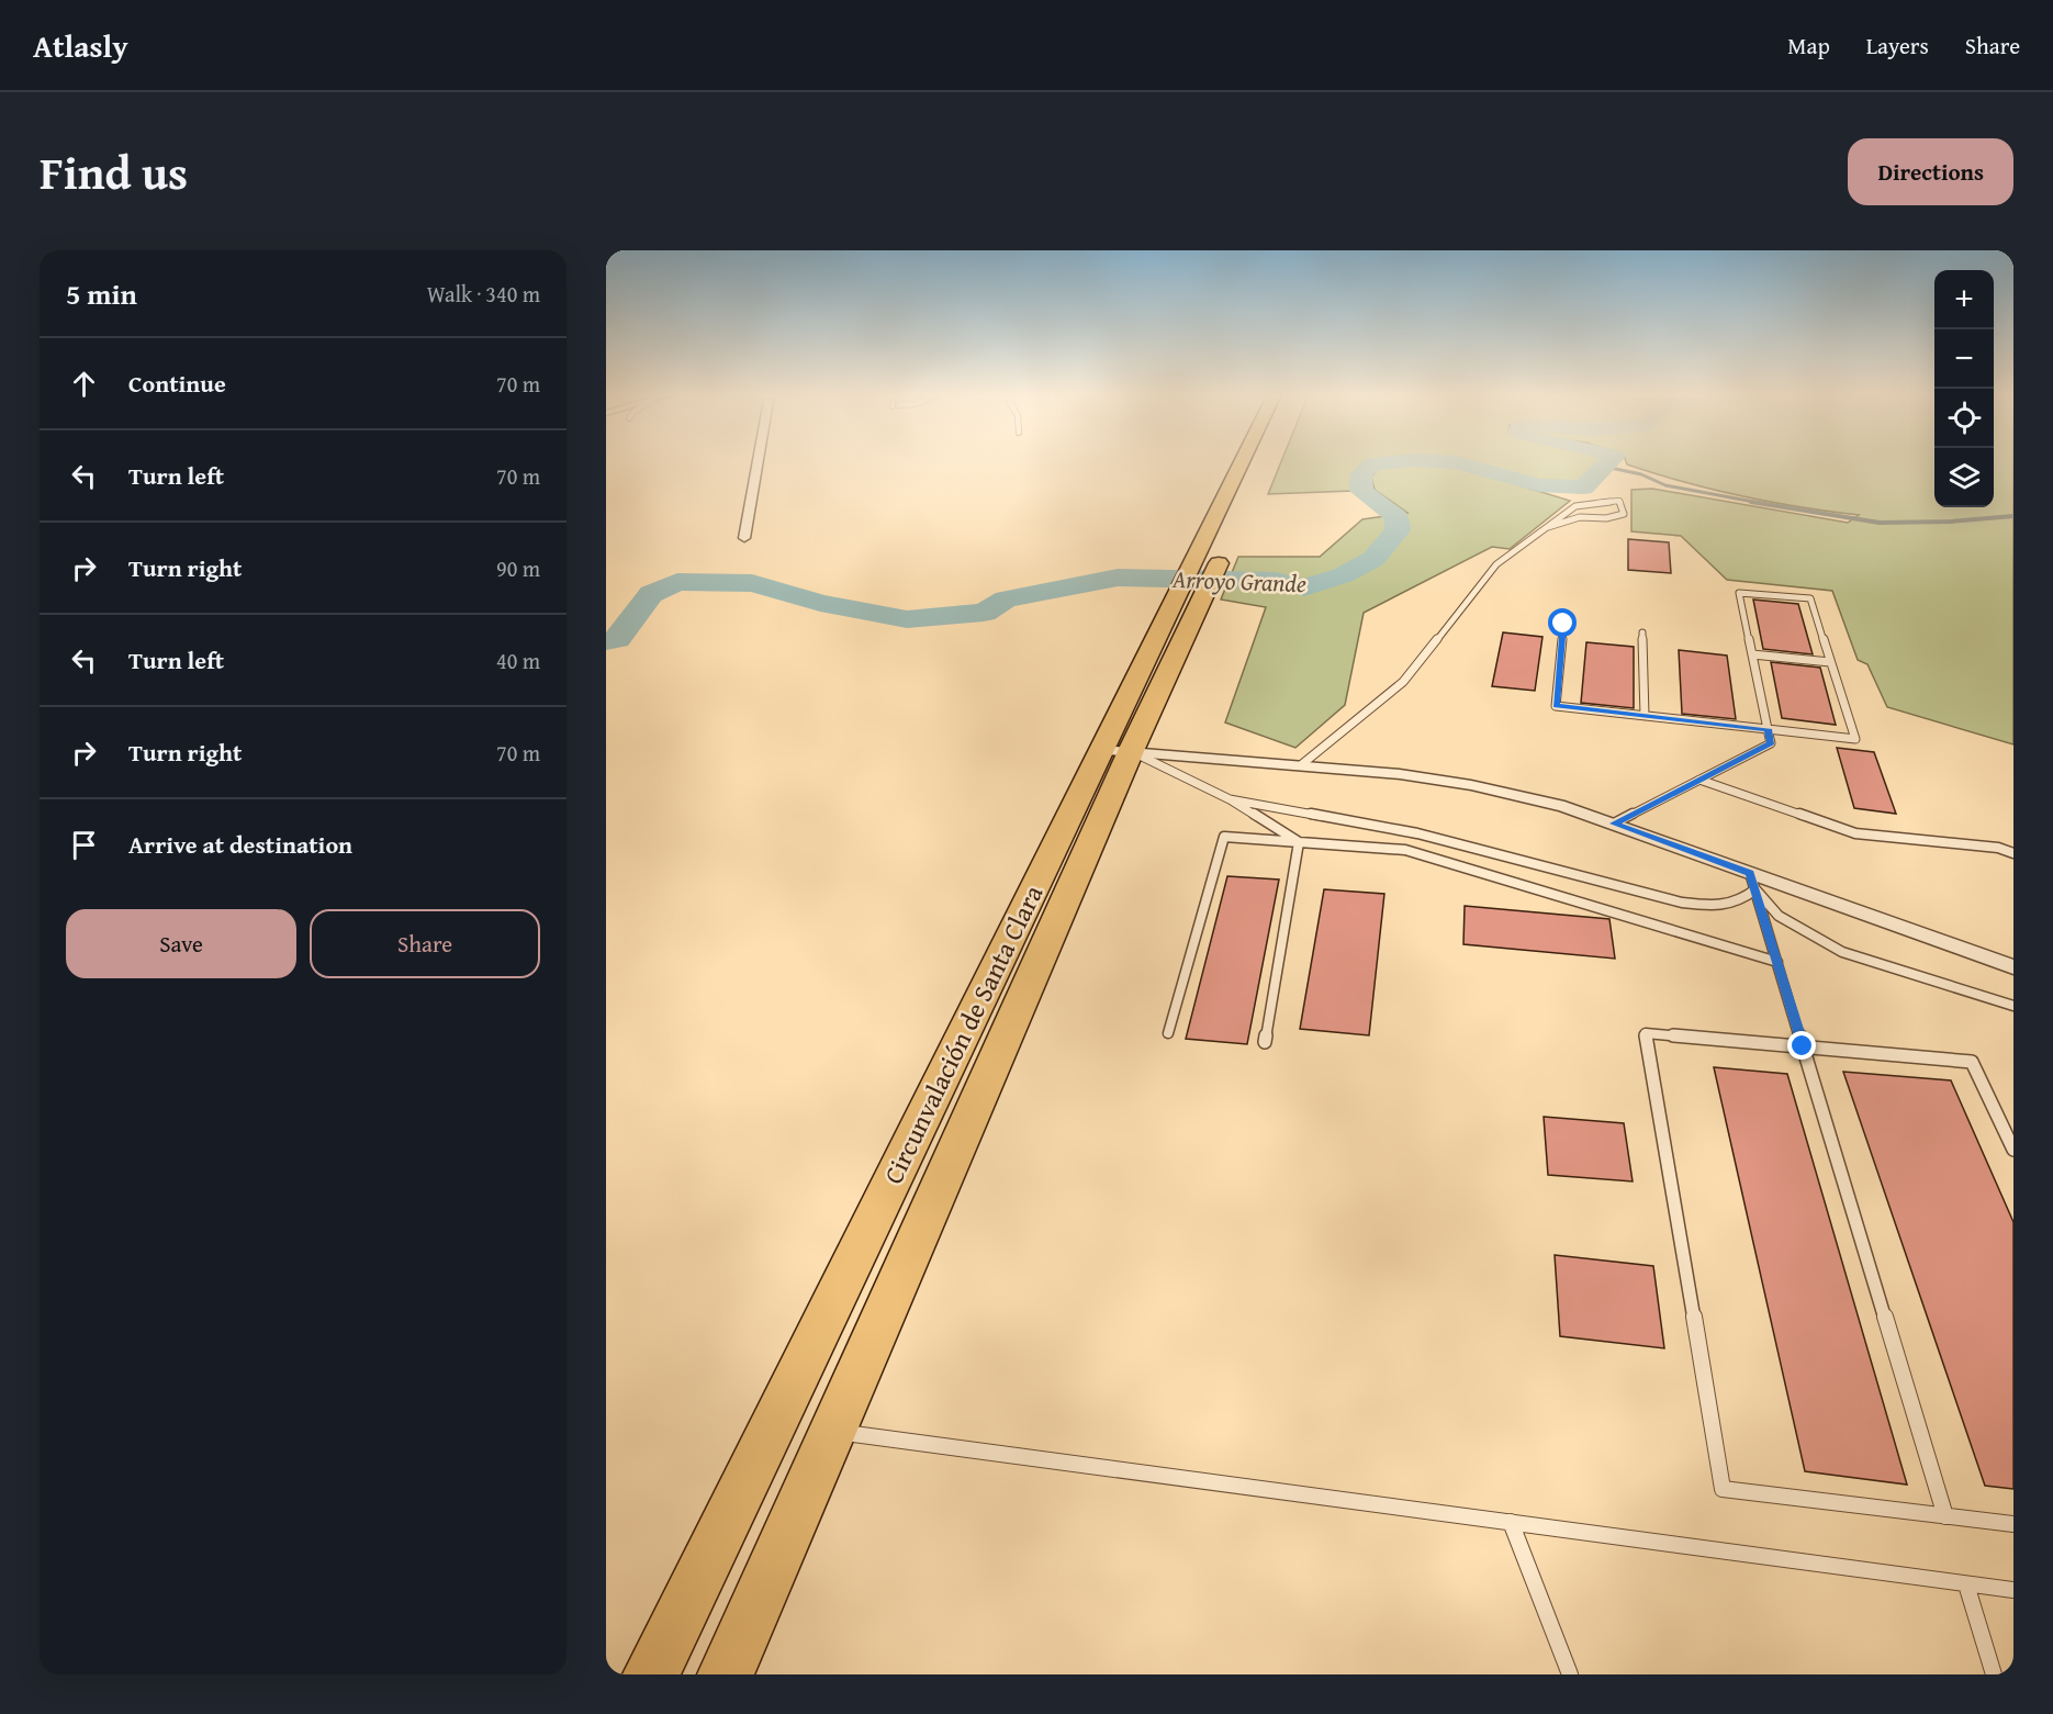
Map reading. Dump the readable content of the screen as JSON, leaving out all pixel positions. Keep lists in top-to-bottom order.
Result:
{
  "streets": {
    "highway": ["Circunvalación de Santa Clara"]
  },
  "water": ["Arroyo Grande"],
  "page": {
    "header": "Atlasly",
    "nav": ["Map", "Layers", "Share"],
    "title": "Find us",
    "buttons": [
      "Directions",
      ["Save", "Share"]
    ],
    "heading": ["5 min", "Walk · 340 m"],
    "map_buttons": ["+", "−"],
    "list": [
      ["Continue", "70 m"],
      ["Turn left", "70 m"],
      ["Turn right", "90 m"],
      ["Turn left", "40 m"],
      ["Turn right", "70 m"],
      "Arrive at destination"
    ]
  }
}
